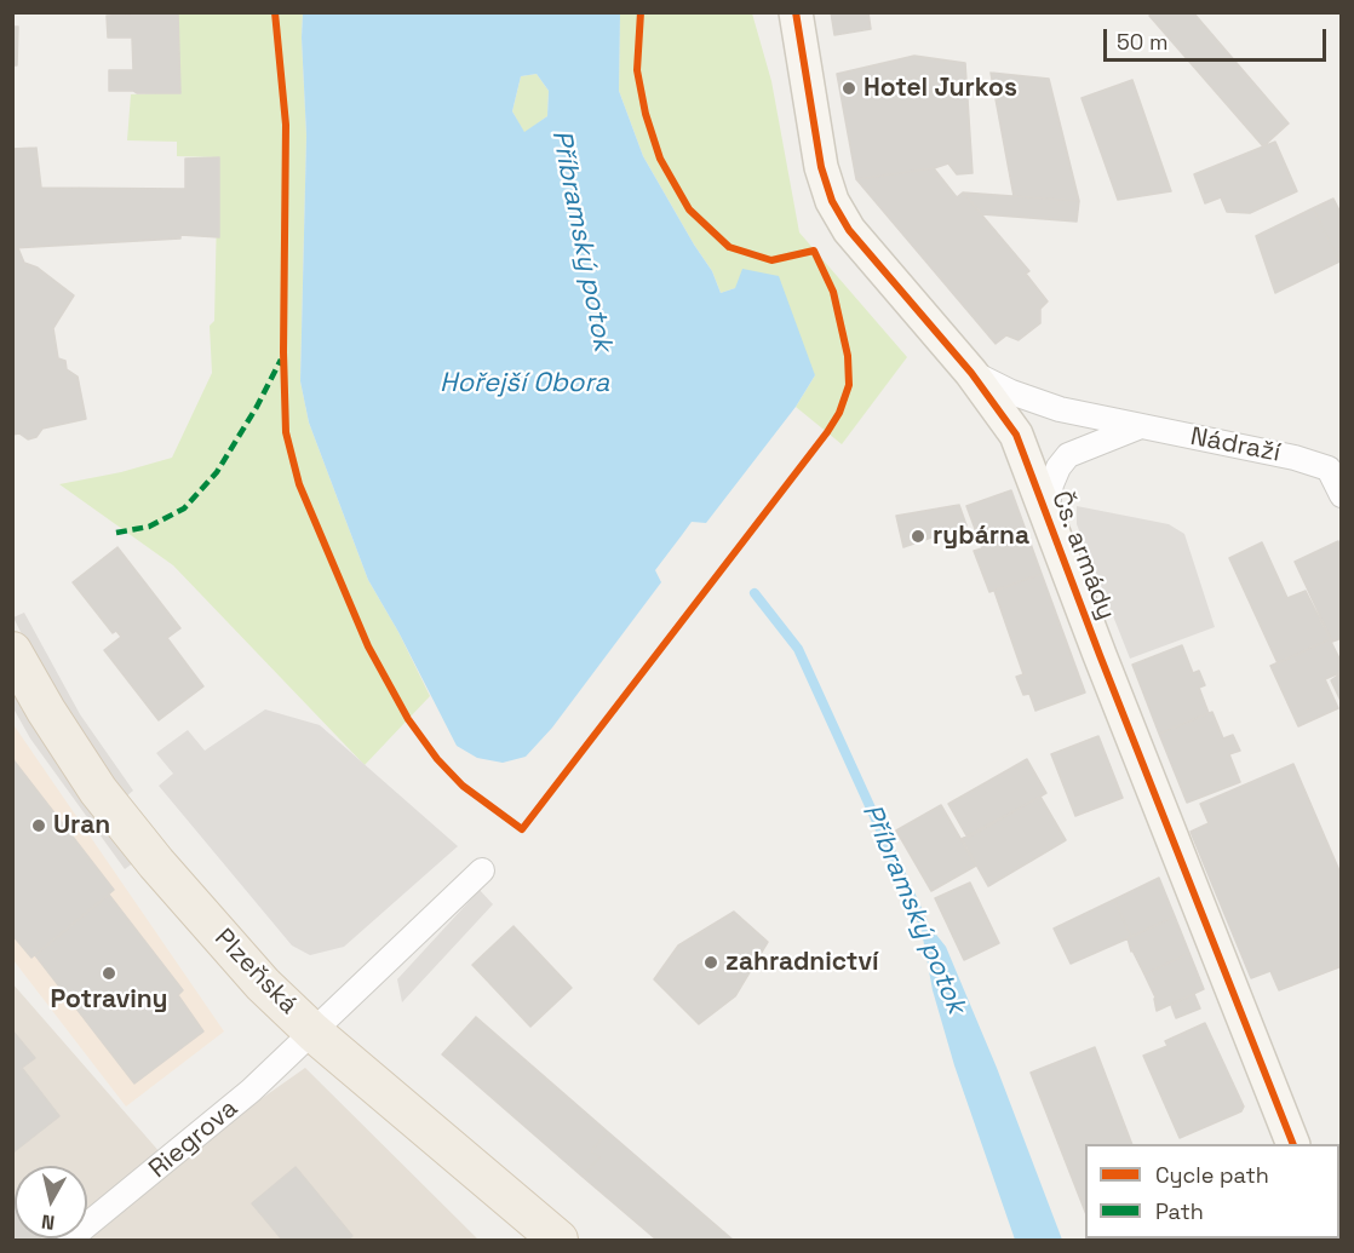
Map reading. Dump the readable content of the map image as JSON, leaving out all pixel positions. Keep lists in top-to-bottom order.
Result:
{
  "streets": {
    "main road": ["Plzeňská"],
    "street": ["Nádraží", "Čs. armády", "Riegrova"]
  },
  "crossings": [
    ["Nádraží", "Čs. armády"],
    ["Plzeňská", "Riegrova"]
  ],
  "water": ["Příbramský potok", "Hořejší Obora"],
  "places": [
    "Hotel Jurkos",
    "rybárna",
    "Uran",
    "zahradnictví",
    "Potraviny"
  ],
  "legend": ["Cycle path", "Path"],
  "scale_bar": "50 m",
  "north": "bottom"
}
